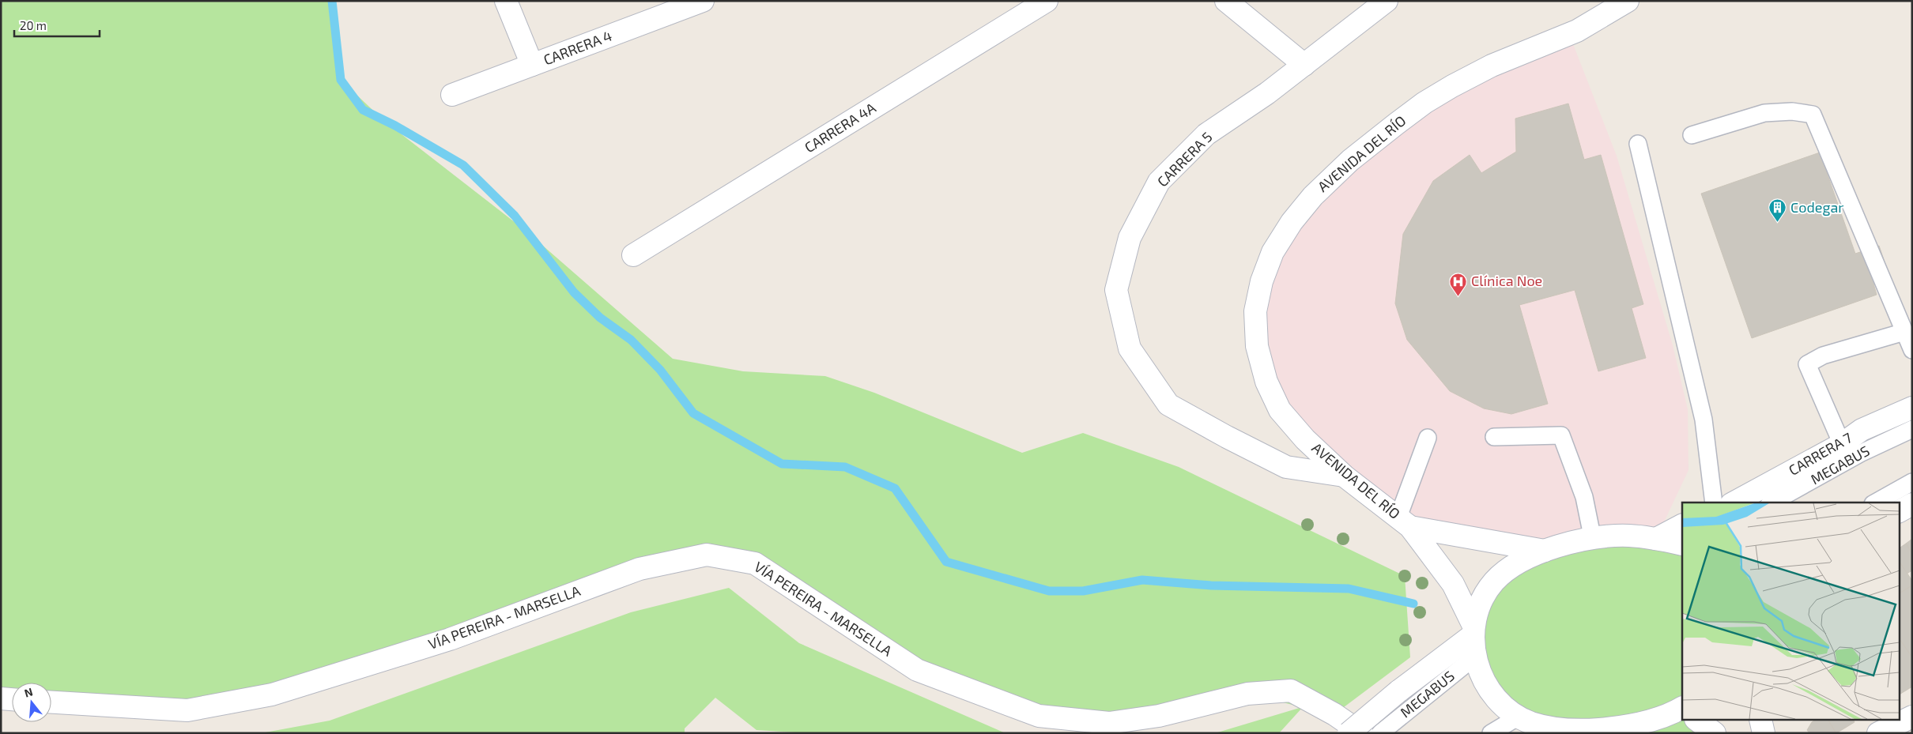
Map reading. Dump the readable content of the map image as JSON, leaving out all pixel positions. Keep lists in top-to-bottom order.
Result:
{
  "streets": {
    "street": [
      "CARRERA 4",
      "CARRERA 4A",
      "AVENIDA DEL RÍO",
      "CARRERA 5",
      "CARRERA 7",
      "VÍA PEREIRA - MARSELLA"
    ],
    "lane": ["MEGABUS"]
  },
  "crossings": [
    ["AVENIDA DEL RÍO", "CARRERA 5"]
  ],
  "places": {
    "building": ["Codegar"],
    "hospital": ["Clínica Noe"]
  },
  "scale_bar": "20 m",
  "north": "top"
}
